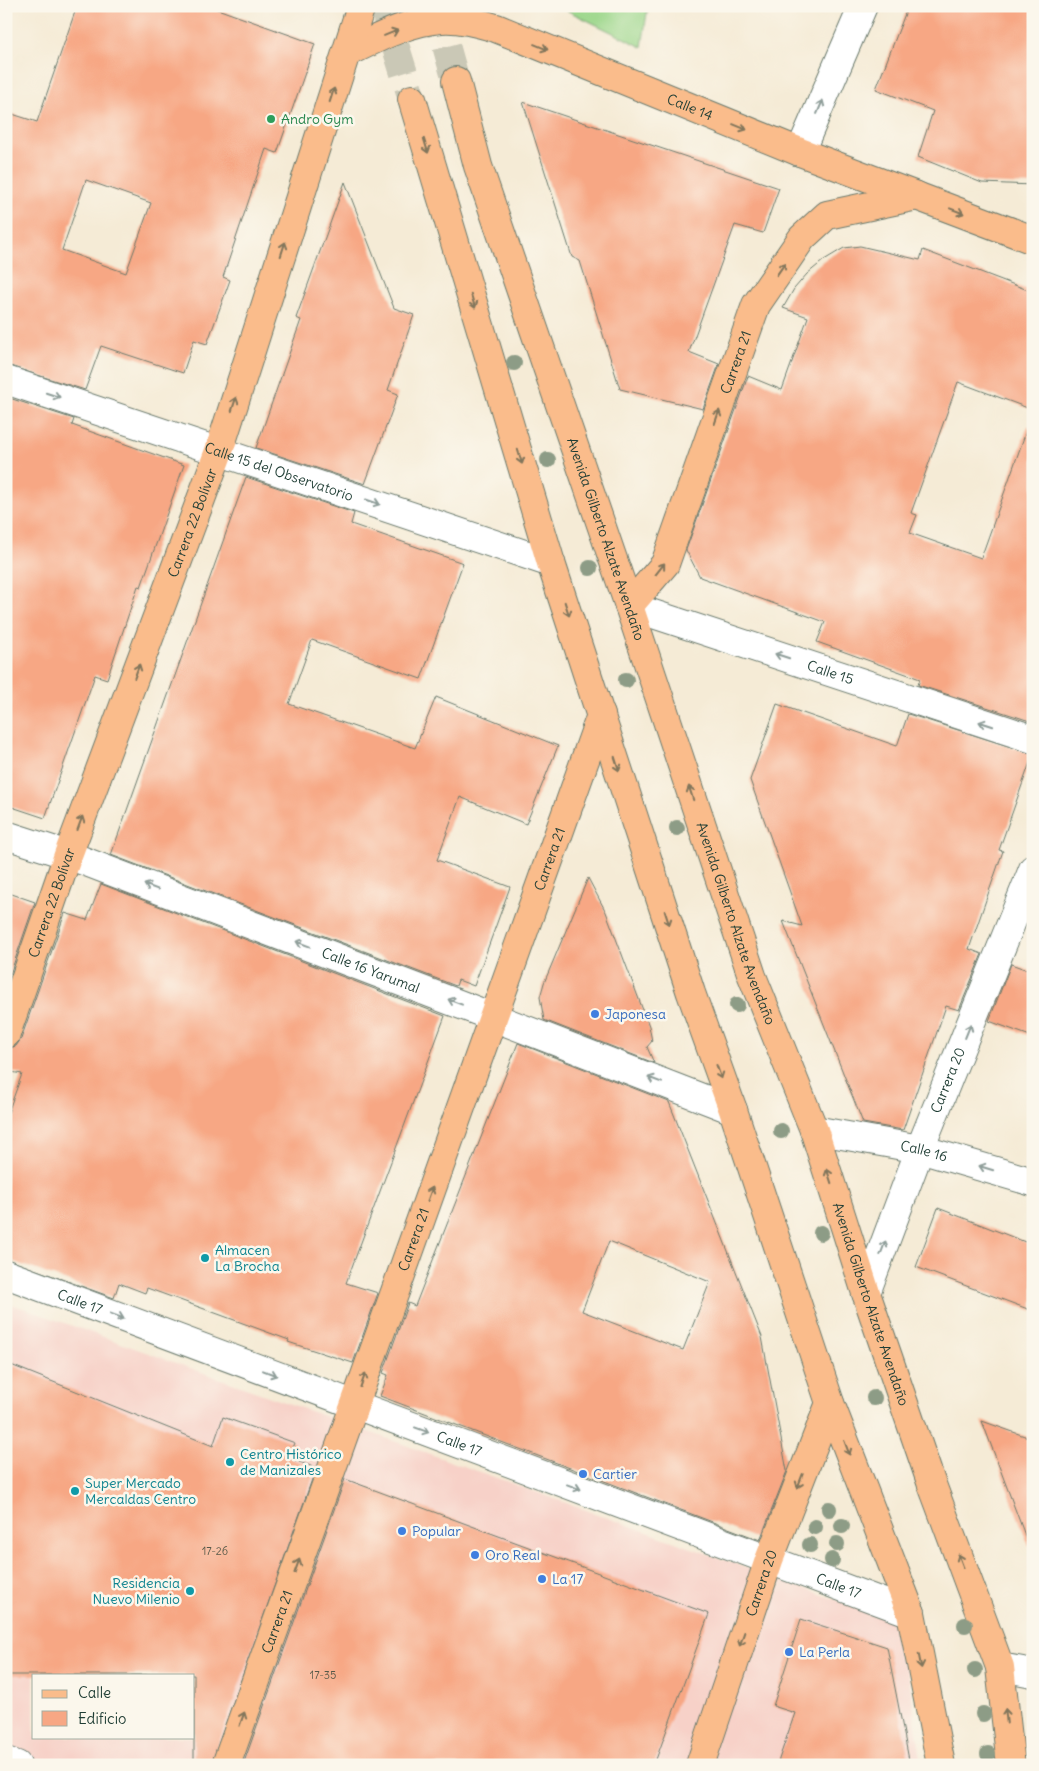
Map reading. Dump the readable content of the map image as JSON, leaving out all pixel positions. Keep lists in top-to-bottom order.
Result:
{
  "streets": {
    "main road": [
      "Calle 14",
      "Carrera 21",
      "Carrera 22 Bolívar",
      "Avenida Gilberto Alzate Avendaño",
      "Carrera 20"
    ],
    "street": [
      "Calle 15 del Observatorio",
      "Calle 15",
      "Calle 16 Yarumal",
      "Calle 16",
      "Calle 17"
    ]
  },
  "crossings": [
    ["Calle 14", "Carrera 21"],
    ["Calle 14", "Carrera 22 Bolívar"],
    ["Carrera 21", "Avenida Gilberto Alzate Avendaño"],
    ["Carrera 21", "Calle 15"],
    ["Carrera 21", "Calle 16 Yarumal"],
    ["Carrera 21", "Calle 17"],
    ["Calle 15 del Observatorio", "Carrera 22 Bolívar"],
    ["Carrera 22 Bolívar", "Calle 16 Yarumal"],
    ["Avenida Gilberto Alzate Avendaño", "Calle 15"],
    ["Avenida Gilberto Alzate Avendaño", "Carrera 20"],
    ["Avenida Gilberto Alzate Avendaño", "Calle 16"],
    ["Carrera 20", "Calle 16"],
    ["Carrera 20", "Calle 17"]
  ],
  "one_way": [
    "Calle 14",
    "Carrera 21",
    "Calle 15 del Observatorio",
    "Carrera 22 Bolívar",
    "Calle 15",
    "Calle 16 Yarumal",
    "Calle 16",
    "Calle 17"
  ],
  "places": [
    "Andro Gym",
    "Japonesa",
    "Almacen La Brocha",
    "Centro Histórico de Manizales",
    "Cartier",
    "Super Mercado Mercaldas Centro",
    "Popular",
    "Oro Real",
    "La 17",
    "Residencia Nuevo Milenio",
    "La Perla"
  ],
  "house_numbers": ["17-26", "17-35"],
  "legend": ["Calle", "Edificio"]
}
